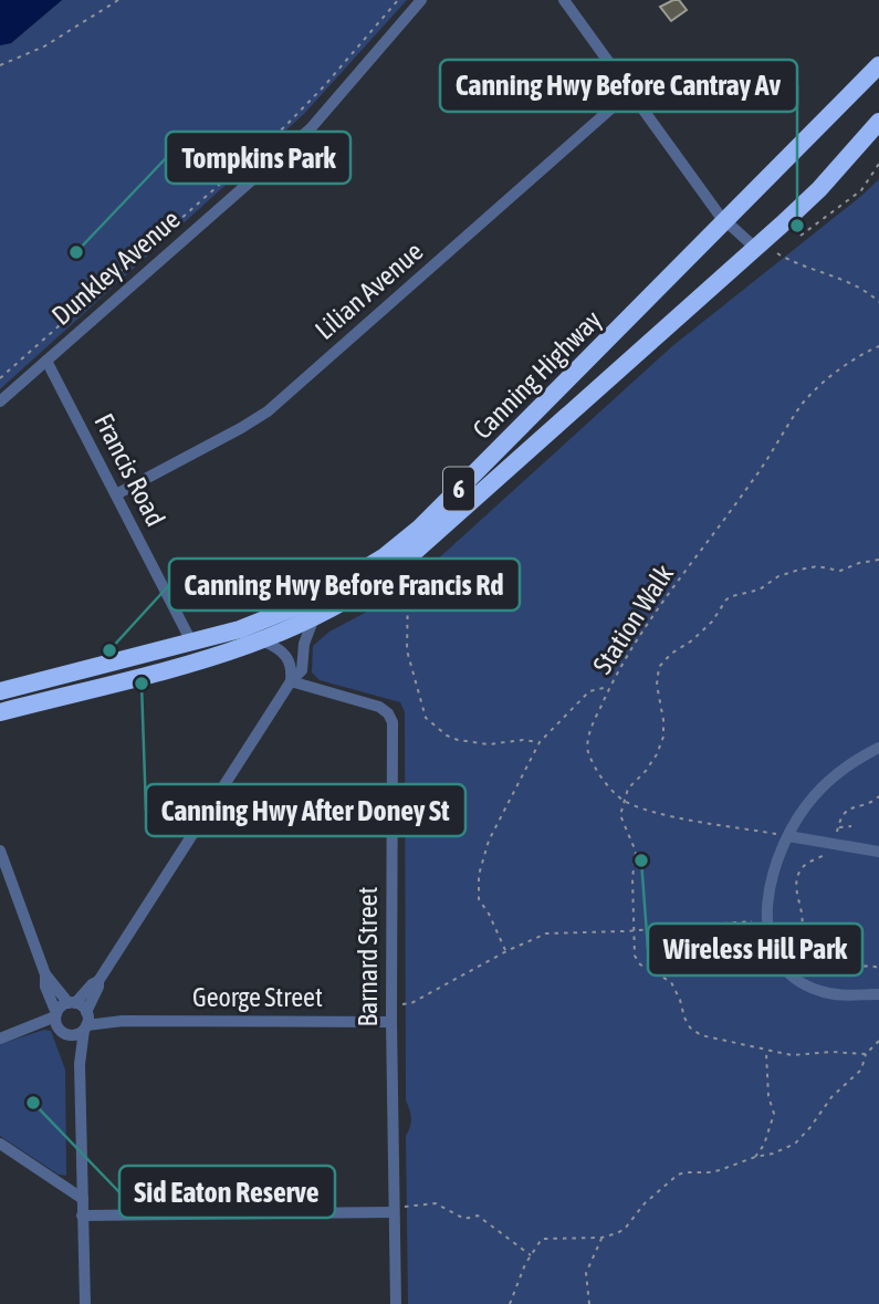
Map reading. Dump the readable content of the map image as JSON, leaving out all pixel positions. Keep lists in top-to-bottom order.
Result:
{
  "streets": {
    "highway": ["Canning Highway", "6"],
    "street": [
      "Dunkley Avenue",
      "Lilian Avenue",
      "Francis Road",
      "Barnard Street",
      "George Street"
    ],
    "path": ["Station Walk"]
  },
  "crossings": [
    ["Dunkley Avenue", "Francis Road"],
    ["Lilian Avenue", "Francis Road"],
    ["Canning Highway", "Francis Road"],
    ["Barnard Street", "George Street"]
  ],
  "places": [
    "Canning Hwy Before Cantray Av",
    "Tompkins Park",
    "Canning Hwy Before Francis Rd",
    "Canning Hwy After Doney St",
    "Wireless Hill Park",
    "Sid Eaton Reserve"
  ]
}
